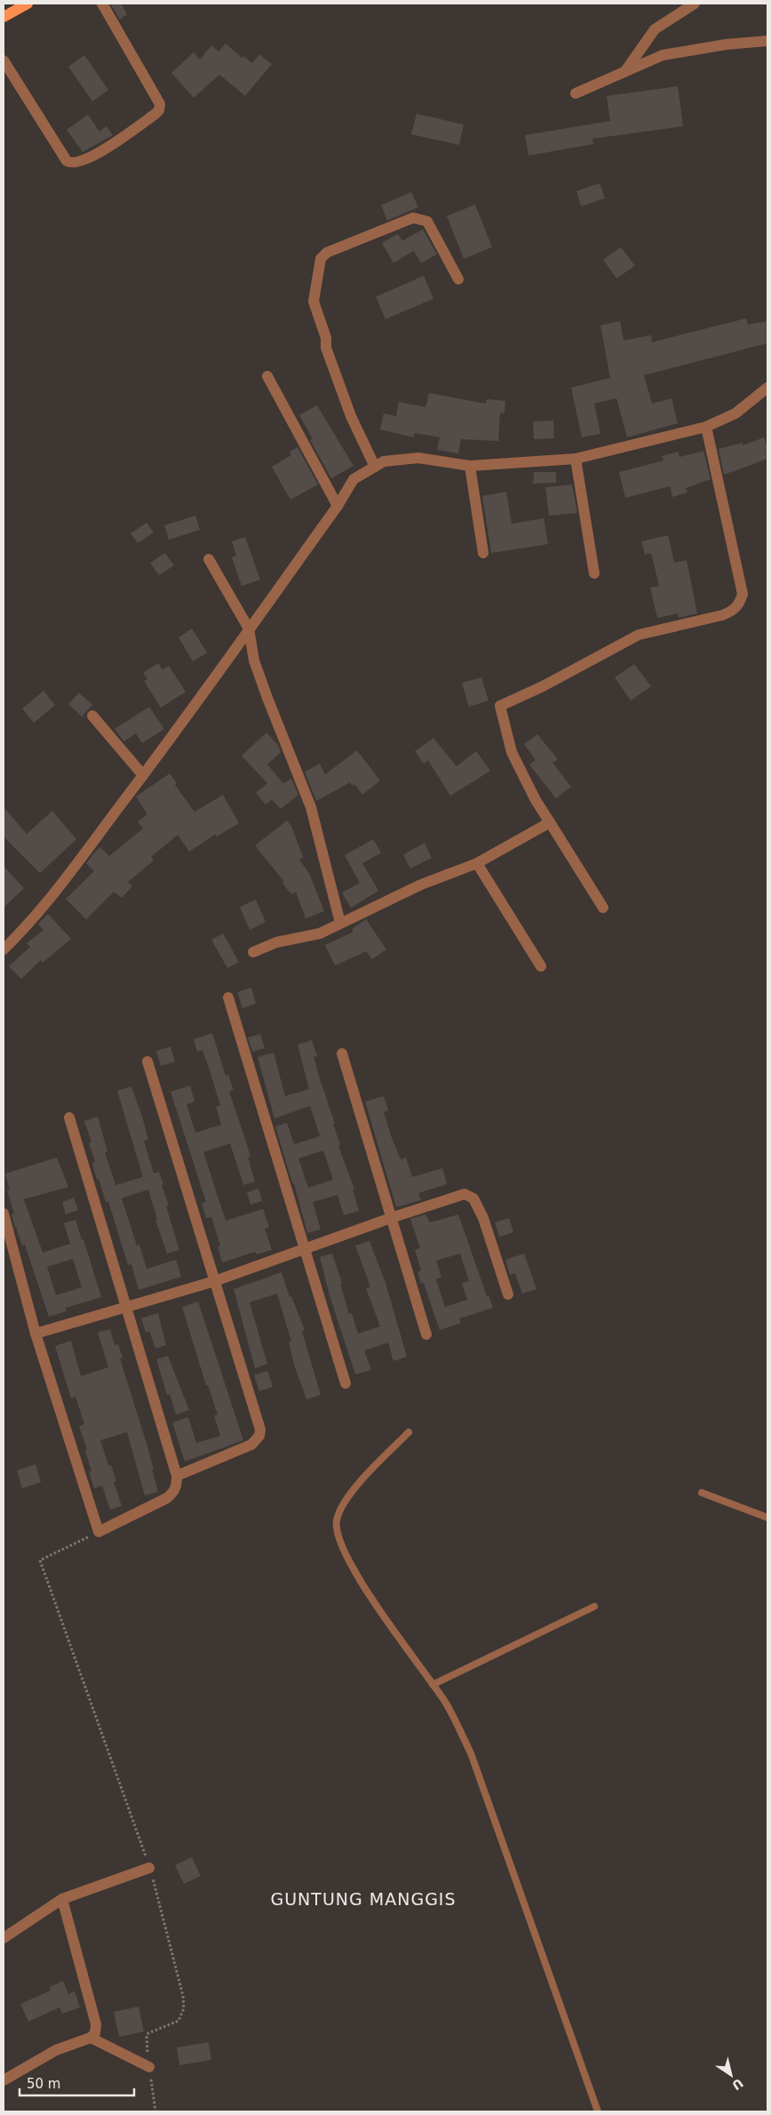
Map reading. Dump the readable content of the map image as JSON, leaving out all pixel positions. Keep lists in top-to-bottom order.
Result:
{
  "districts": ["GUNTUNG MANGGIS"],
  "scale_bar": "50 m",
  "north": "bottom right"
}
